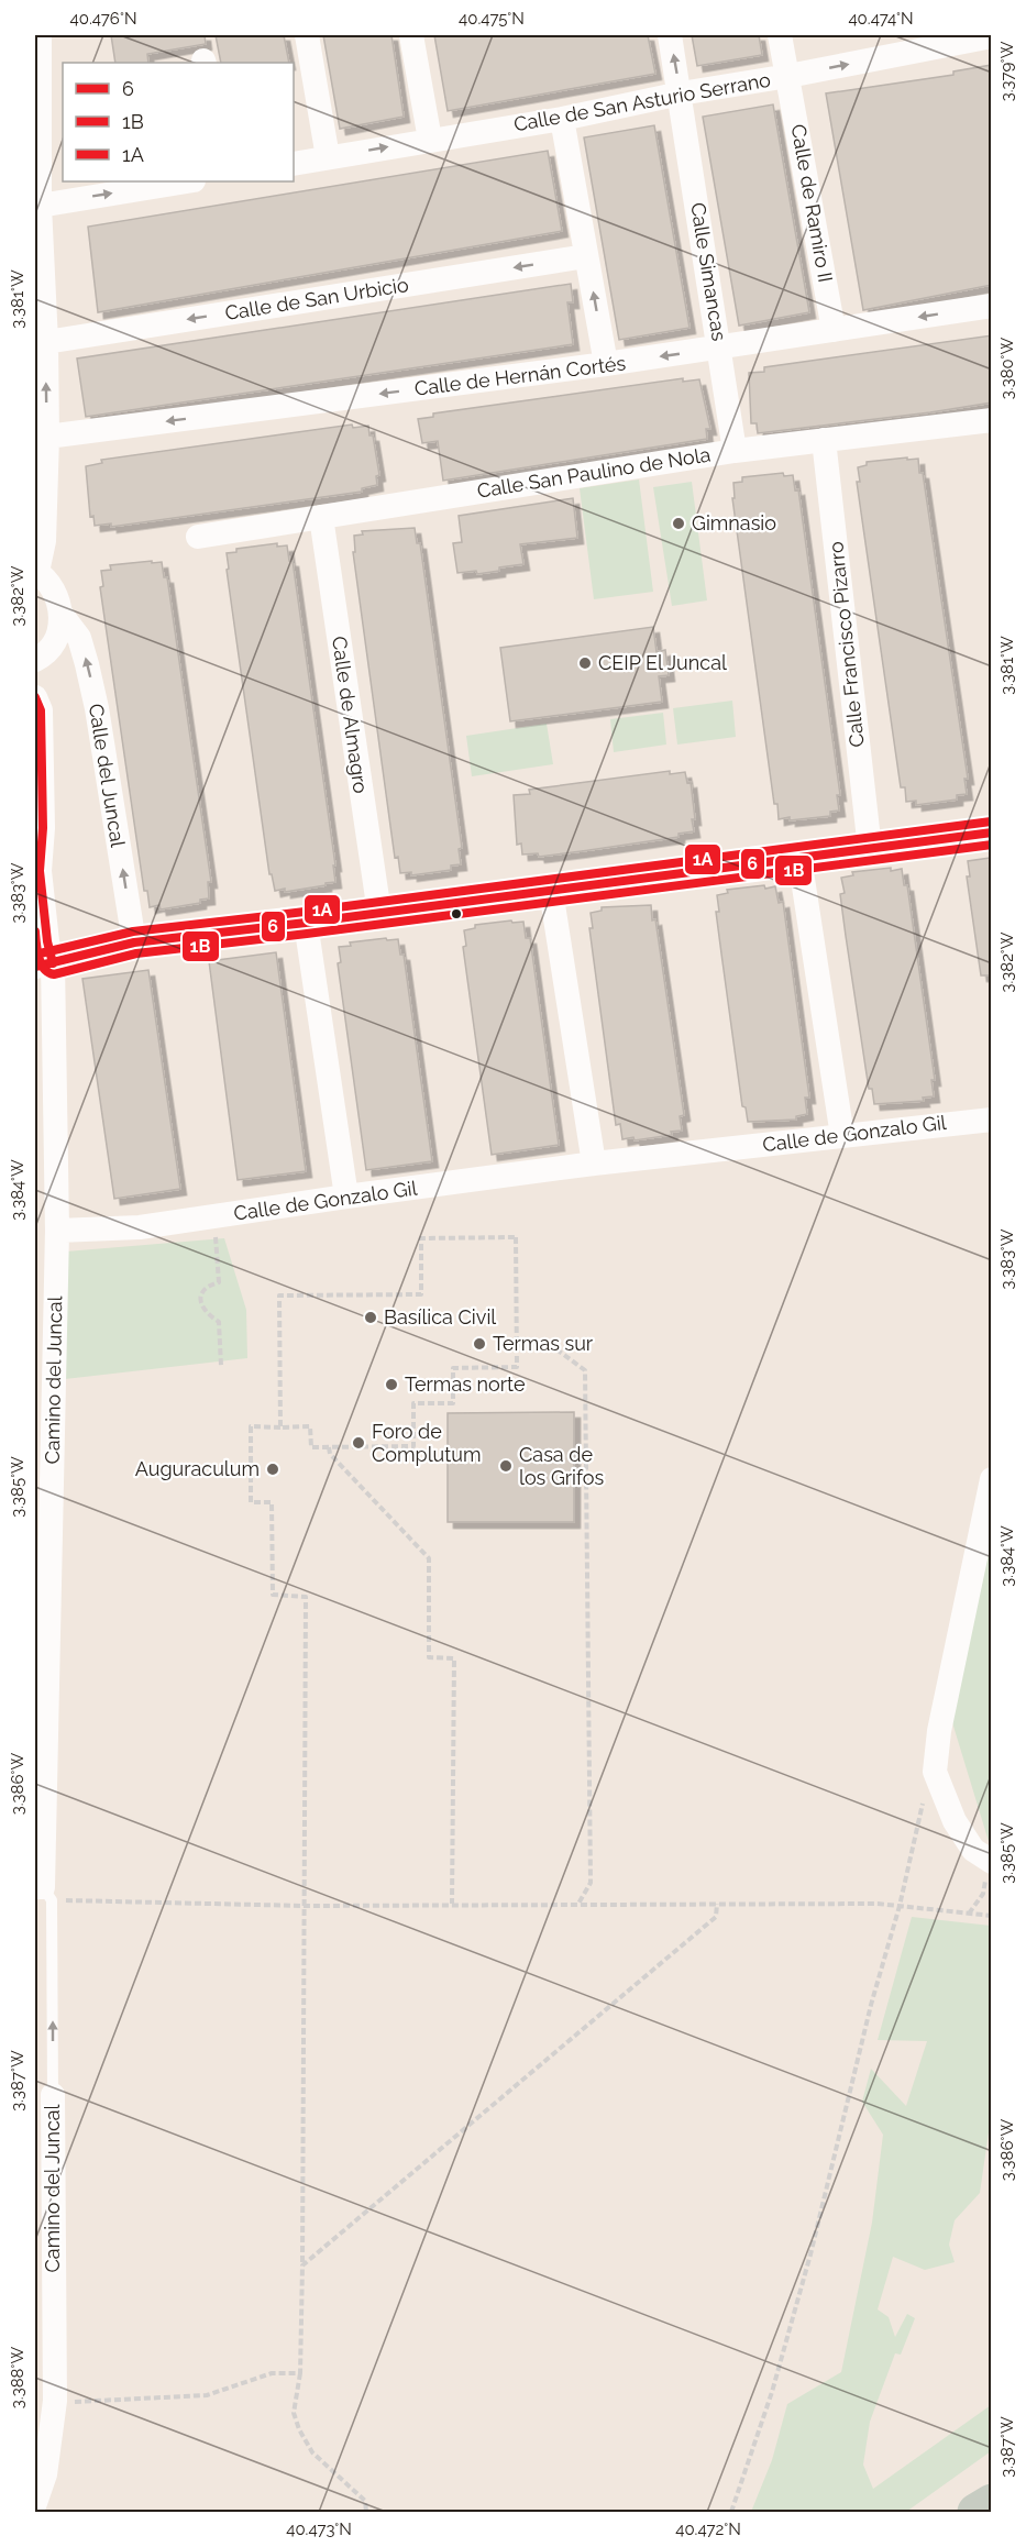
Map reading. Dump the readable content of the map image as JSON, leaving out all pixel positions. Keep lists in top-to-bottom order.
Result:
{
  "streets": {
    "street": [
      "Calle de San Asturio Serrano",
      "Calle de Ramiro II",
      "Calle Simancas",
      "Calle de San Urbicio",
      "Calle de Hernán Cortés",
      "Calle San Paulino de Nola",
      "Calle Francisco Pizarro",
      "Calle de Almagro",
      "Calle del Juncal",
      "Calle de Gonzalo Gil",
      "Camino del Juncal"
    ]
  },
  "crossings": [
    ["Calle de San Asturio Serrano", "Calle de Ramiro II"],
    ["Calle de San Asturio Serrano", "Calle Simancas"],
    ["Calle de Ramiro II", "Calle de Hernán Cortés"],
    ["Calle Simancas", "Calle de Hernán Cortés"],
    ["Calle Simancas", "Calle San Paulino de Nola"],
    ["Calle San Paulino de Nola", "Calle Francisco Pizarro"],
    ["Calle San Paulino de Nola", "Calle de Almagro"],
    ["Calle de Gonzalo Gil", "Camino del Juncal"]
  ],
  "one_way": ["Calle de San Urbicio", "Calle de Hernán Cortés"],
  "places": [
    "Gimnasio",
    "CEIP El Juncal",
    "Basílica Civil",
    "Termas sur",
    "Termas norte",
    "Foro de Complutum",
    "Casa de los Grifos",
    "Auguraculum"
  ],
  "lines": ["transit line 6", "transit line 1A", "transit line 1B"],
  "legend": ["6", "1B", "1A"],
  "coordinates": [
    "40.476°N",
    "40.475°N",
    "40.474°N",
    "3.379°W",
    "3.381°W",
    "3.380°W",
    "3.382°W",
    "3.383°W",
    "3.384°W",
    "3.385°W",
    "3.386°W",
    "3.387°W",
    "3.388°W",
    "40.473°N",
    "40.472°N"
  ]
}
